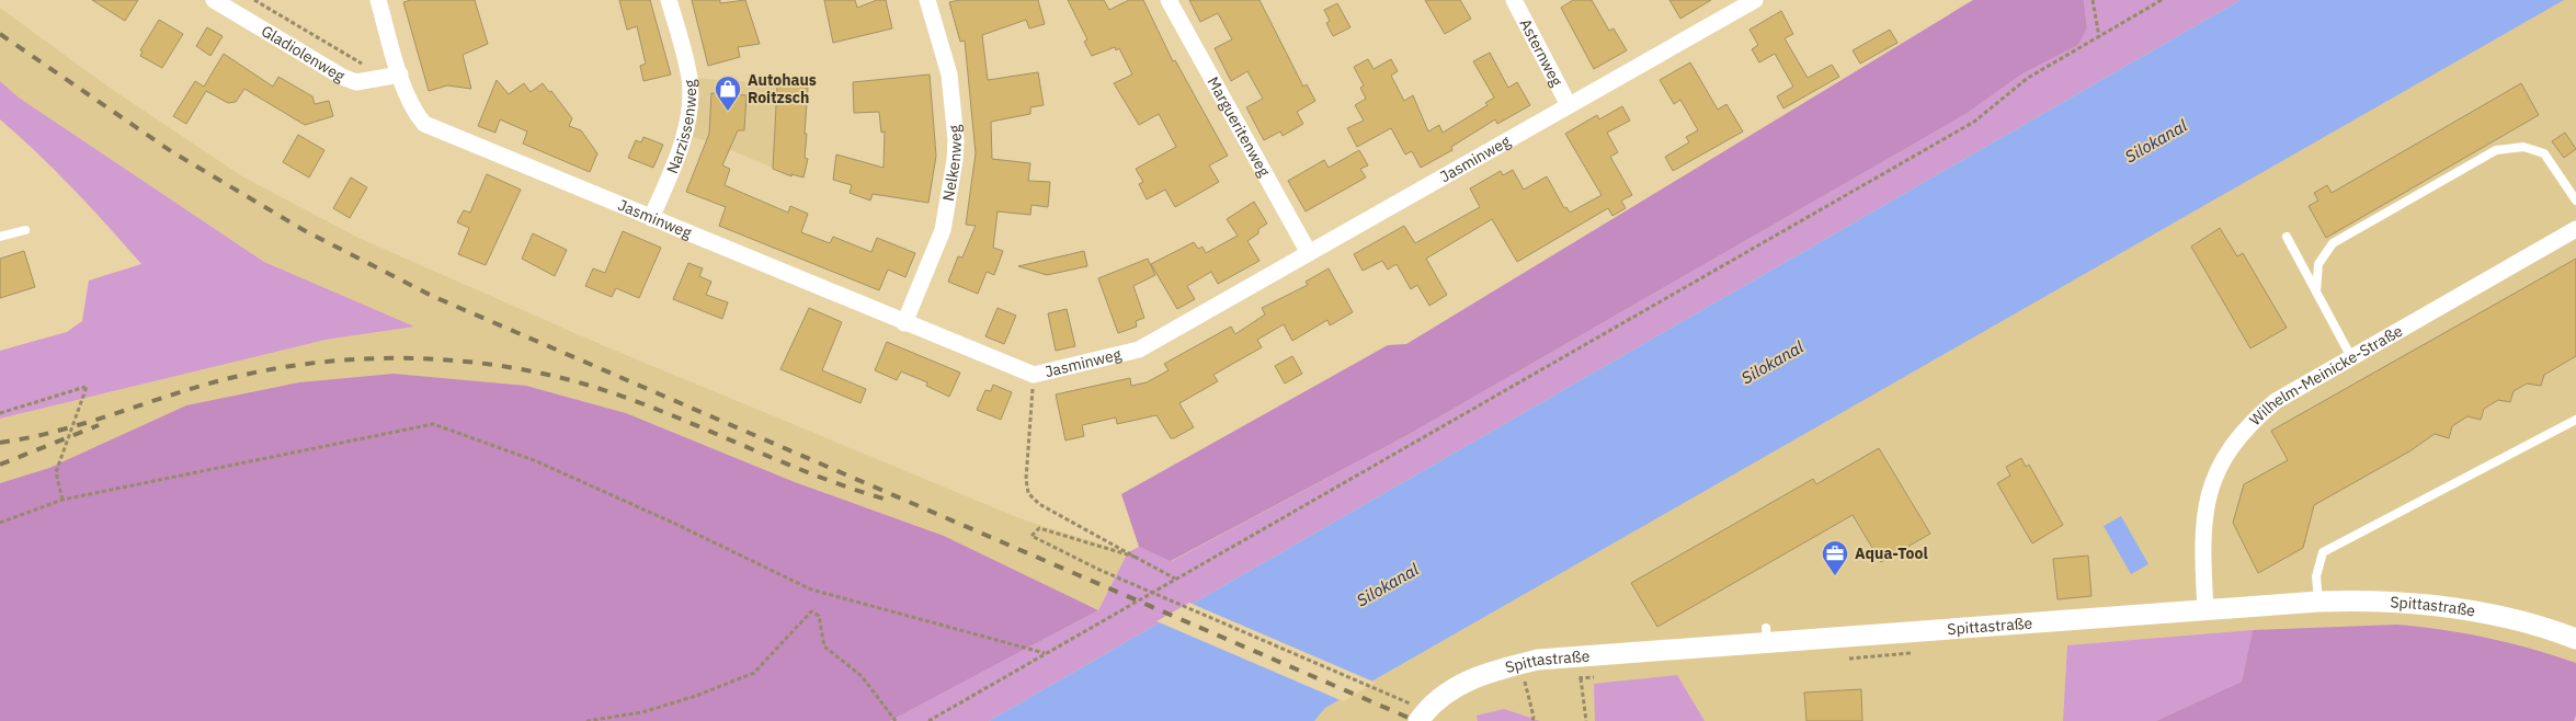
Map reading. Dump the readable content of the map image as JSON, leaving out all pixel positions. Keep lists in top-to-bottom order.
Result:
{
  "streets": {
    "street": [
      "Gladiolenweg",
      "Asternweg",
      "Narzissenweg",
      "Margueritenweg",
      "Jasminweg",
      "Nelkenweg",
      "Wilhelm-Meinicke-Straße",
      "Spittastraße"
    ]
  },
  "crossings": [
    ["Gladiolenweg", "Jasminweg"],
    ["Asternweg", "Jasminweg"],
    ["Narzissenweg", "Jasminweg"],
    ["Margueritenweg", "Jasminweg"],
    ["Jasminweg", "Nelkenweg"],
    ["Wilhelm-Meinicke-Straße", "Spittastraße"]
  ],
  "water": ["Silokanal"],
  "places": {
    "shop": ["Autohaus Roitzsch"],
    "office": ["Aqua-Tool"]
  }
}
